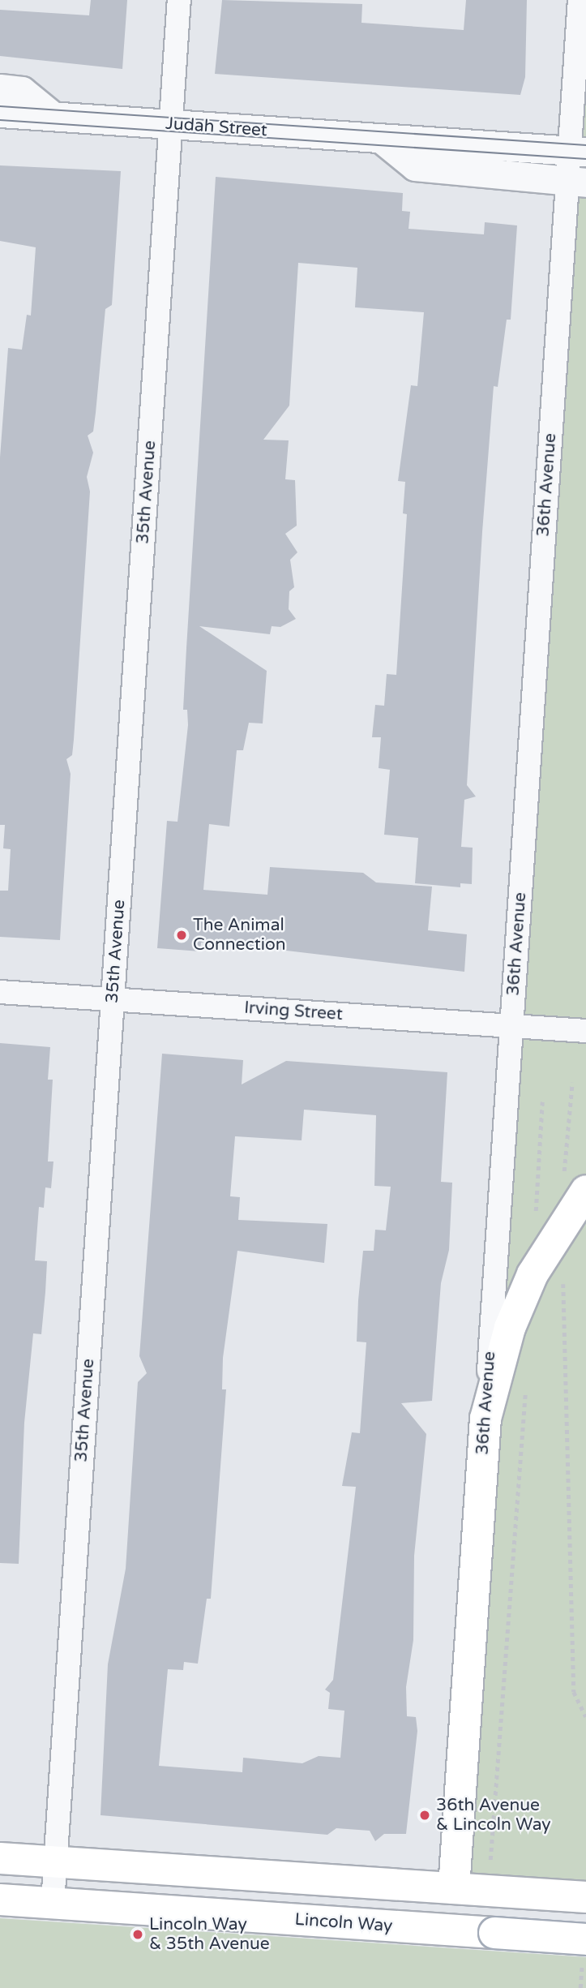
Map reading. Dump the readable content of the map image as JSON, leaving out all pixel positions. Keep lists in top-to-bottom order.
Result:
{
  "streets": {
    "main road": ["36th Avenue", "Lincoln Way"],
    "street": ["Judah Street", "35th Avenue", "Irving Street"]
  },
  "crossings": [
    ["Judah Street", "36th Avenue"],
    ["Judah Street", "35th Avenue"],
    ["36th Avenue", "Irving Street"],
    ["35th Avenue", "Irving Street"],
    ["35th Avenue", "Lincoln Way"]
  ],
  "places": ["The Animal Connection", "36th Avenue & Lincoln Way", "Lincoln Way & 35th Avenue"]
}
